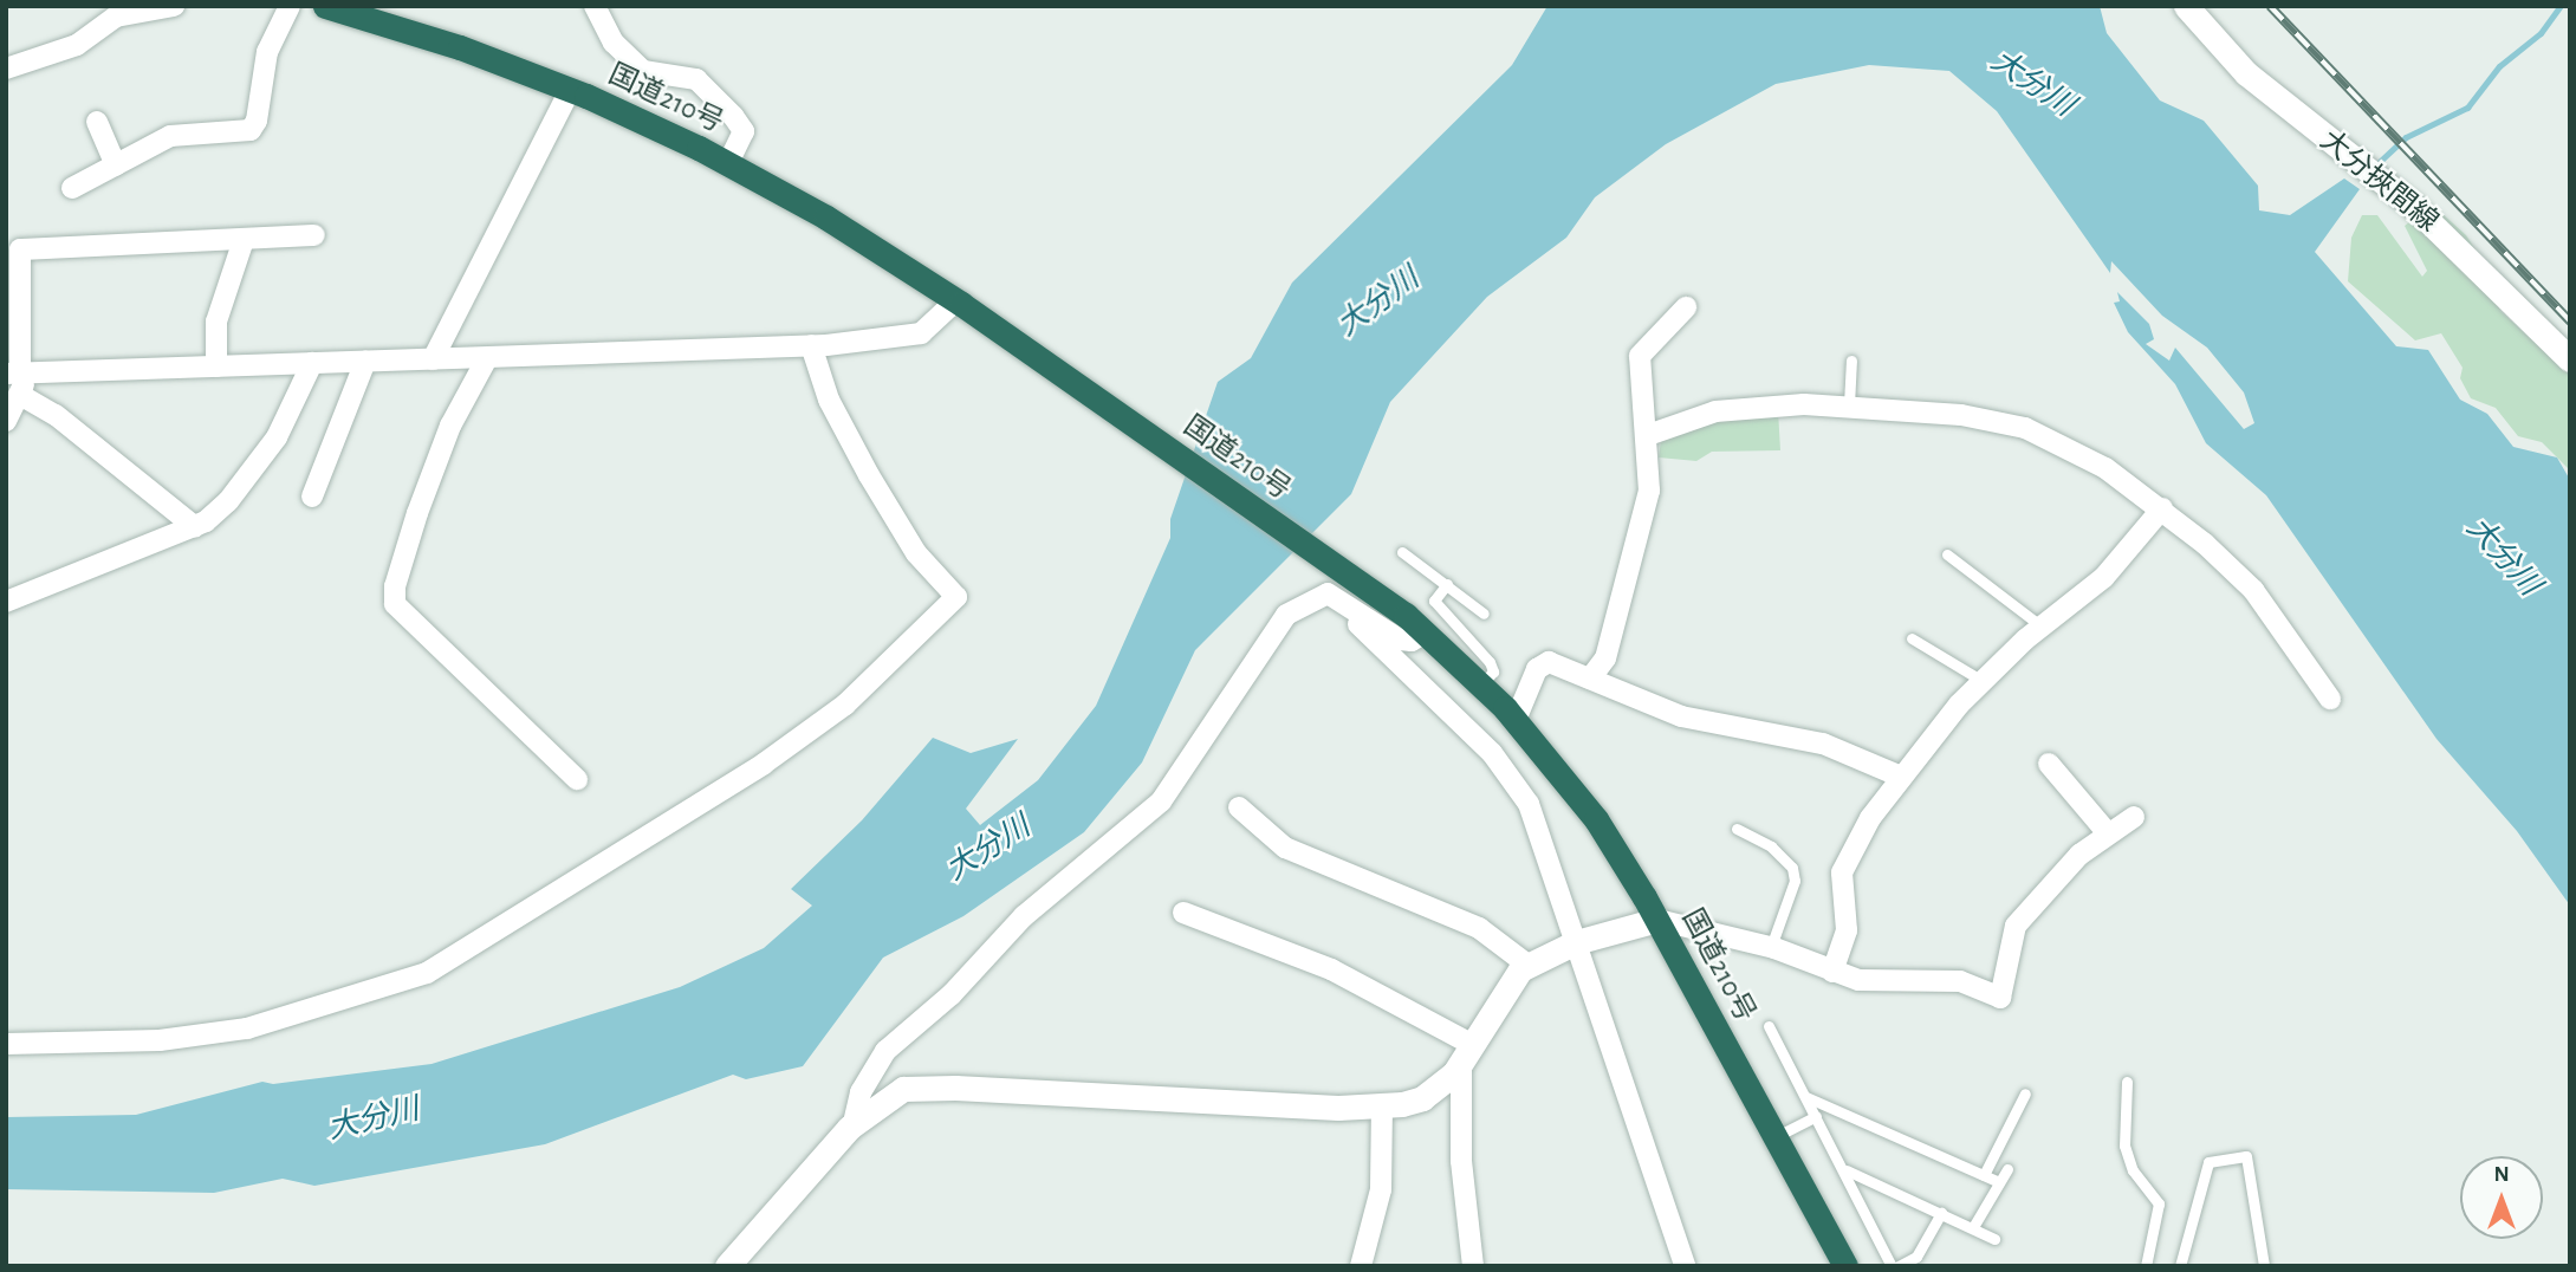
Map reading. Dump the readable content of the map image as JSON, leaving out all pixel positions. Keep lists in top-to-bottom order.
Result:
{
  "streets": {
    "highway": ["国道210号"],
    "street": ["大分挾間線"]
  },
  "water": ["大分川"],
  "north": "top"
}
